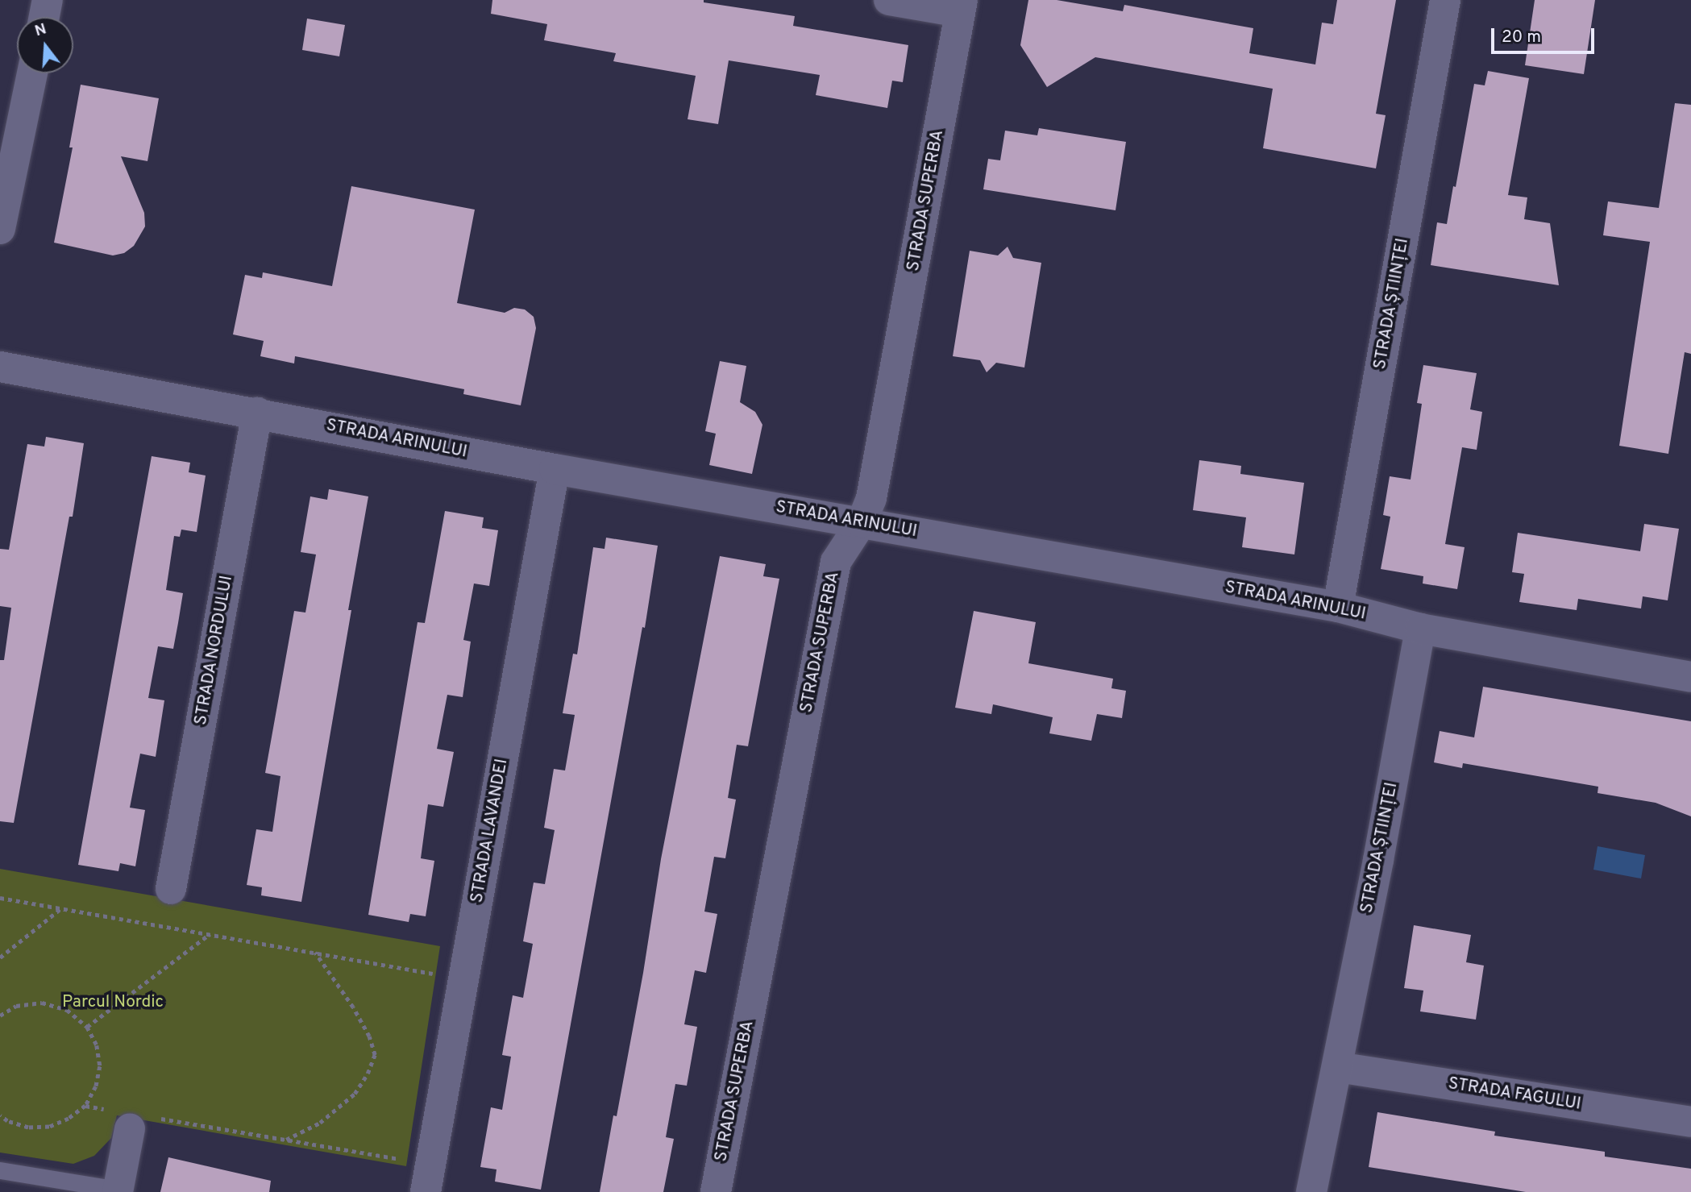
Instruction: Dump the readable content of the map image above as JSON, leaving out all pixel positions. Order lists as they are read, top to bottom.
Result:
{
  "streets": {
    "street": [
      "STRADA SUPERBA",
      "STRADA ȘTIINȚEI",
      "STRADA ARINULUI",
      "STRADA NORDULUI",
      "STRADA LAVANDEI",
      "STRADA FAGULUI"
    ]
  },
  "crossings": [
    ["STRADA SUPERBA", "STRADA ARINULUI"],
    ["STRADA ȘTIINȚEI", "STRADA ARINULUI"],
    ["STRADA ȘTIINȚEI", "STRADA FAGULUI"],
    ["STRADA ARINULUI", "STRADA NORDULUI"],
    ["STRADA ARINULUI", "STRADA LAVANDEI"]
  ],
  "parks": ["Parcul Nordic"],
  "scale_bar": "20 m",
  "north": "top"
}
